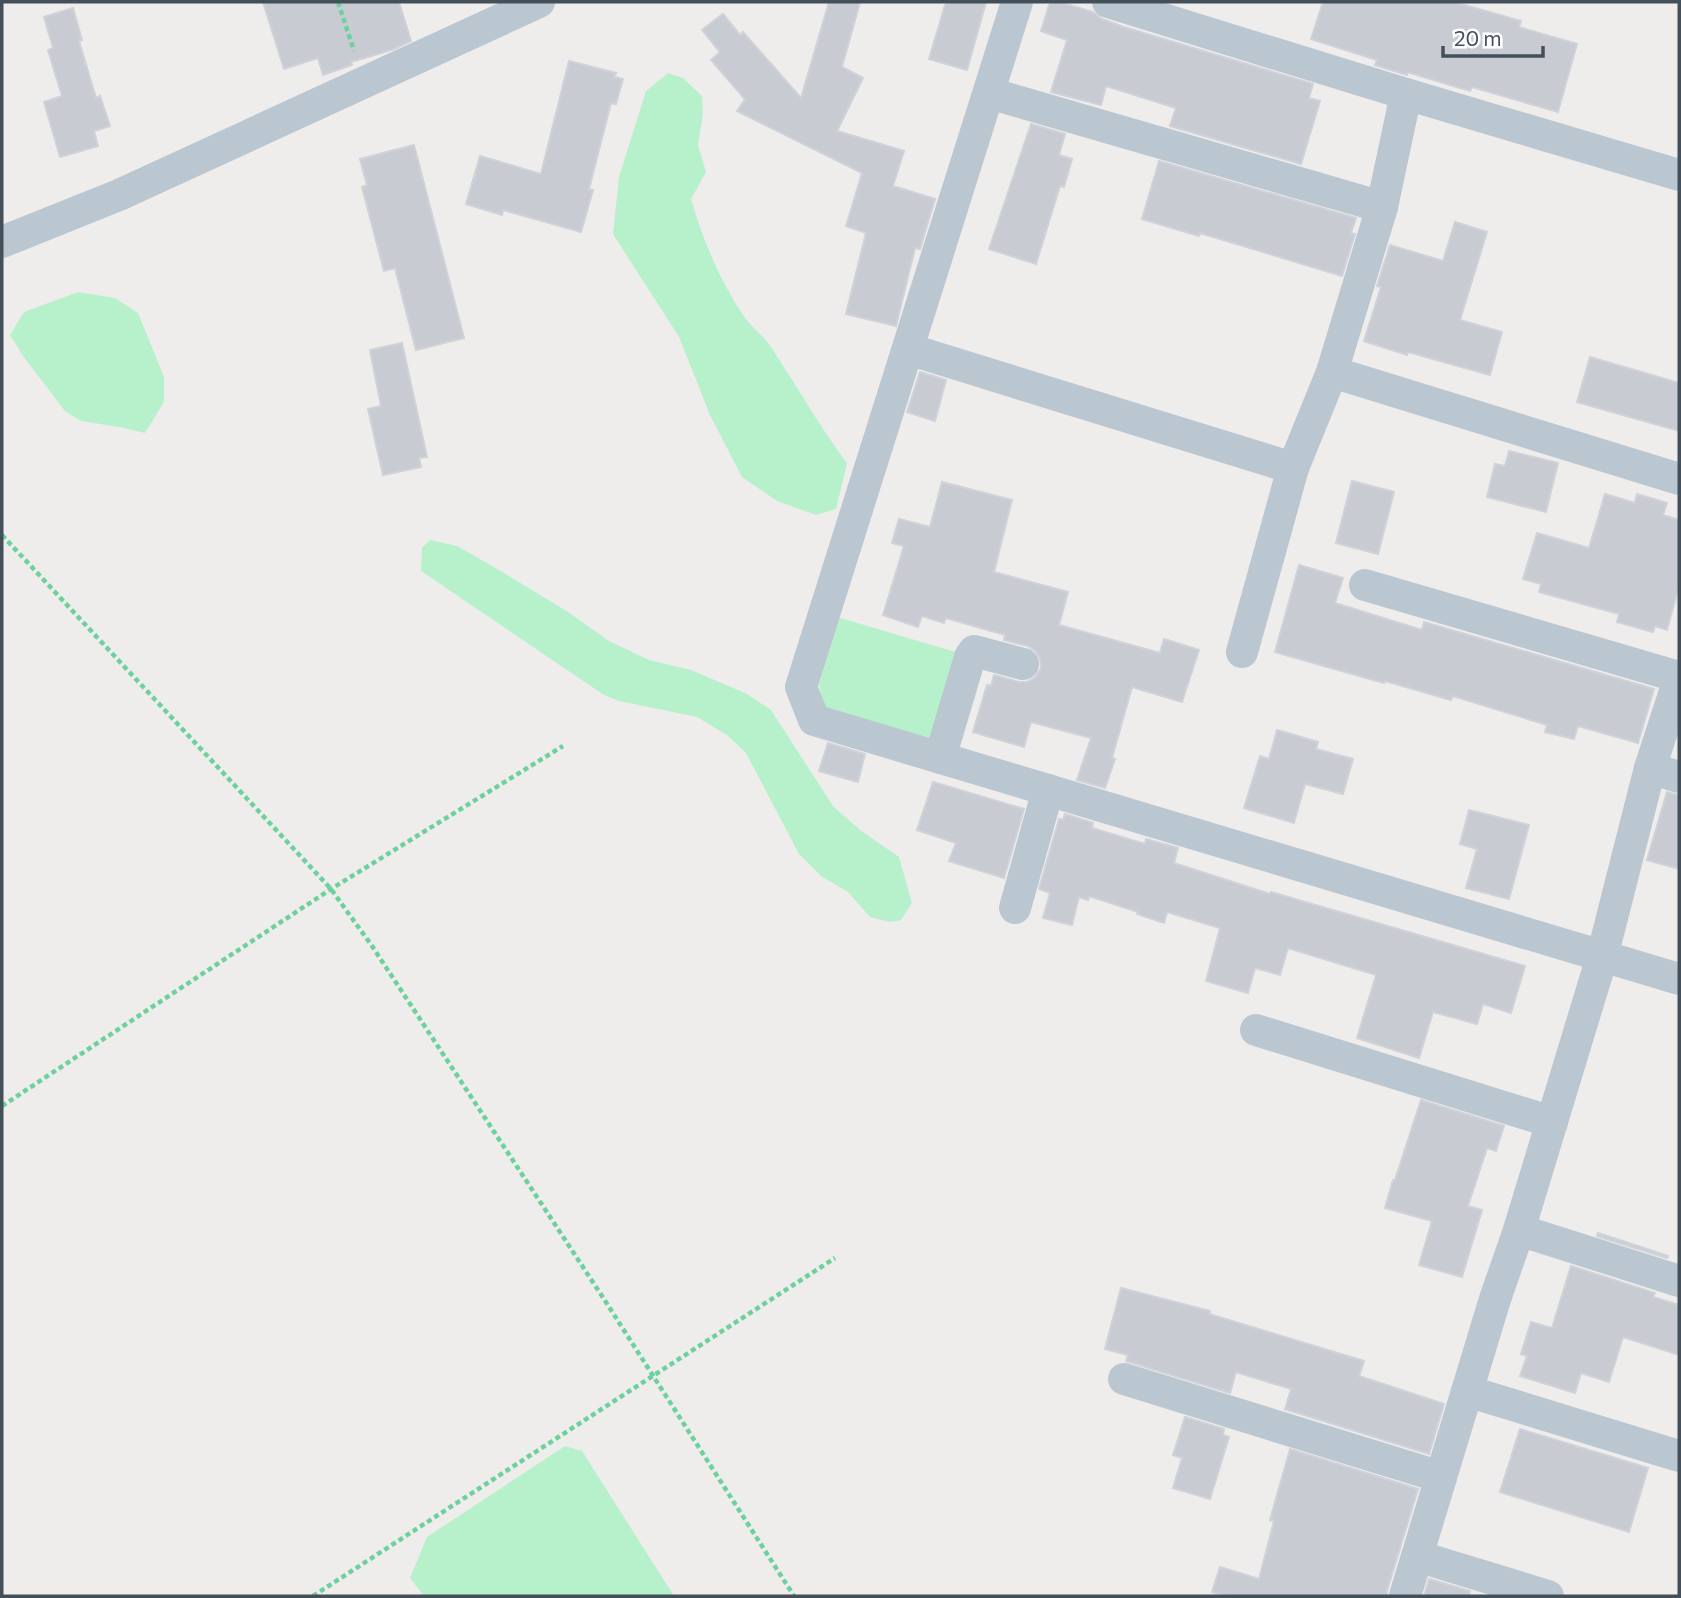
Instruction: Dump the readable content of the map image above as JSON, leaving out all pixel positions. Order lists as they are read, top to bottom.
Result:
{
  "scale_bar": "20 m"
}
